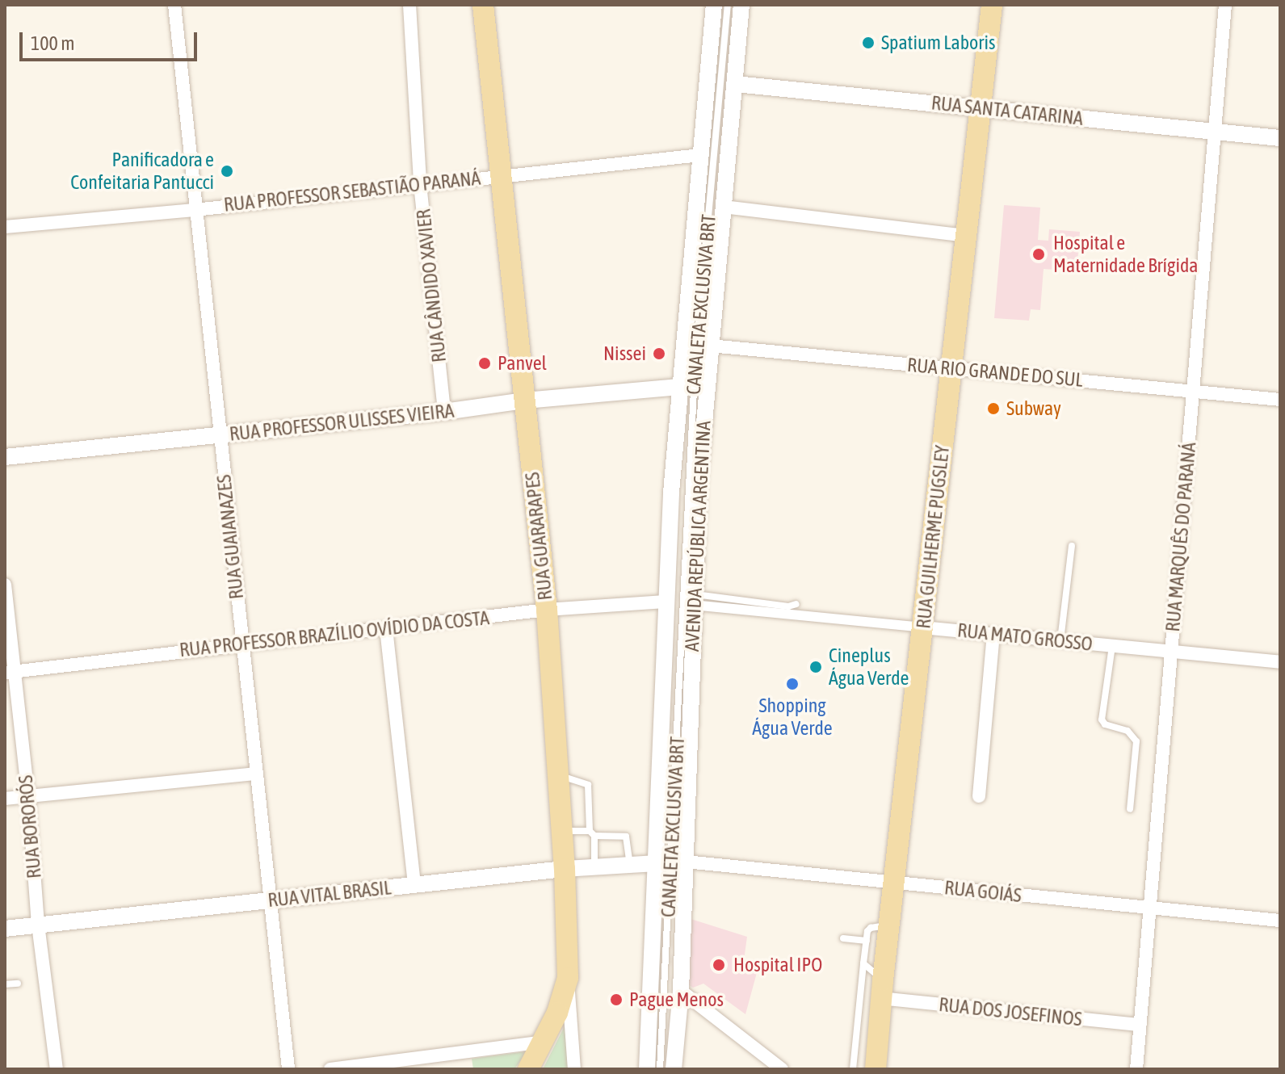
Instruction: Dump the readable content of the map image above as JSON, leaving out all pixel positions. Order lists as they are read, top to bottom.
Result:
{
  "streets": {
    "main road": ["RUA GUARARAPES", "RUA GUILHERME PUGSLEY"],
    "street": [
      "RUA SANTA CATARINA",
      "RUA PROFESSOR SEBASTIÃO PARANÁ",
      "RUA CÂNDIDO XAVIER",
      "RUA RIO GRANDE DO SUL",
      "RUA PROFESSOR ULISSES VIEIRA",
      "AVENIDA REPÚBLICA ARGENTINA",
      "RUA GUAIANAZES",
      "RUA MARQUÊS DO PARANÁ",
      "RUA PROFESSOR BRAZÍLIO OVÍDIO DA COSTA",
      "RUA MATO GROSSO",
      "RUA BORORÓS",
      "RUA GOIÁS",
      "RUA VITAL BRASIL",
      "RUA DOS JOSEFINOS"
    ],
    "lane": ["CANALETA EXCLUSIVA BRT"]
  },
  "crossings": [
    ["RUA SANTA CATARINA", "AVENIDA REPÚBLICA ARGENTINA"],
    ["RUA SANTA CATARINA", "RUA GUILHERME PUGSLEY"],
    ["RUA SANTA CATARINA", "RUA MARQUÊS DO PARANÁ"],
    ["RUA PROFESSOR SEBASTIÃO PARANÁ", "RUA CÂNDIDO XAVIER"],
    ["RUA PROFESSOR SEBASTIÃO PARANÁ", "RUA GUARARAPES"],
    ["RUA PROFESSOR SEBASTIÃO PARANÁ", "AVENIDA REPÚBLICA ARGENTINA"],
    ["RUA PROFESSOR SEBASTIÃO PARANÁ", "RUA GUAIANAZES"],
    ["RUA CÂNDIDO XAVIER", "RUA PROFESSOR ULISSES VIEIRA"],
    ["CANALETA EXCLUSIVA BRT", "AVENIDA REPÚBLICA ARGENTINA"],
    ["CANALETA EXCLUSIVA BRT", "RUA GOIÁS"],
    ["CANALETA EXCLUSIVA BRT", "RUA VITAL BRASIL"],
    ["RUA RIO GRANDE DO SUL", "AVENIDA REPÚBLICA ARGENTINA"],
    ["RUA RIO GRANDE DO SUL", "RUA GUILHERME PUGSLEY"],
    ["RUA RIO GRANDE DO SUL", "RUA MARQUÊS DO PARANÁ"],
    ["RUA PROFESSOR ULISSES VIEIRA", "RUA GUARARAPES"],
    ["RUA PROFESSOR ULISSES VIEIRA", "AVENIDA REPÚBLICA ARGENTINA"],
    ["RUA PROFESSOR ULISSES VIEIRA", "RUA GUAIANAZES"],
    ["RUA GUARARAPES", "RUA PROFESSOR BRAZÍLIO OVÍDIO DA COSTA"],
    ["RUA GUARARAPES", "RUA VITAL BRASIL"],
    ["AVENIDA REPÚBLICA ARGENTINA", "RUA PROFESSOR BRAZÍLIO OVÍDIO DA COSTA"],
    ["AVENIDA REPÚBLICA ARGENTINA", "RUA MATO GROSSO"],
    ["AVENIDA REPÚBLICA ARGENTINA", "RUA GOIÁS"],
    ["AVENIDA REPÚBLICA ARGENTINA", "RUA VITAL BRASIL"],
    ["RUA GUAIANAZES", "RUA PROFESSOR BRAZÍLIO OVÍDIO DA COSTA"],
    ["RUA GUAIANAZES", "RUA VITAL BRASIL"],
    ["RUA GUILHERME PUGSLEY", "RUA MATO GROSSO"],
    ["RUA GUILHERME PUGSLEY", "RUA GOIÁS"],
    ["RUA GUILHERME PUGSLEY", "RUA DOS JOSEFINOS"],
    ["RUA MARQUÊS DO PARANÁ", "RUA MATO GROSSO"],
    ["RUA MARQUÊS DO PARANÁ", "RUA GOIÁS"],
    ["RUA MARQUÊS DO PARANÁ", "RUA DOS JOSEFINOS"],
    ["RUA PROFESSOR BRAZÍLIO OVÍDIO DA COSTA", "RUA BORORÓS"],
    ["RUA BORORÓS", "RUA VITAL BRASIL"],
    ["RUA GOIÁS", "RUA VITAL BRASIL"]
  ],
  "places": [
    "Spatium Laboris",
    "Panificadora e Confeitaria Pantucci",
    "Hospital e Maternidade Brígida",
    "Nissei",
    "Panvel",
    "Subway",
    "Cineplus Água Verde",
    "Shopping Água Verde",
    "Hospital IPO",
    "Pague Menos"
  ],
  "scale_bar": "100 m"
}
